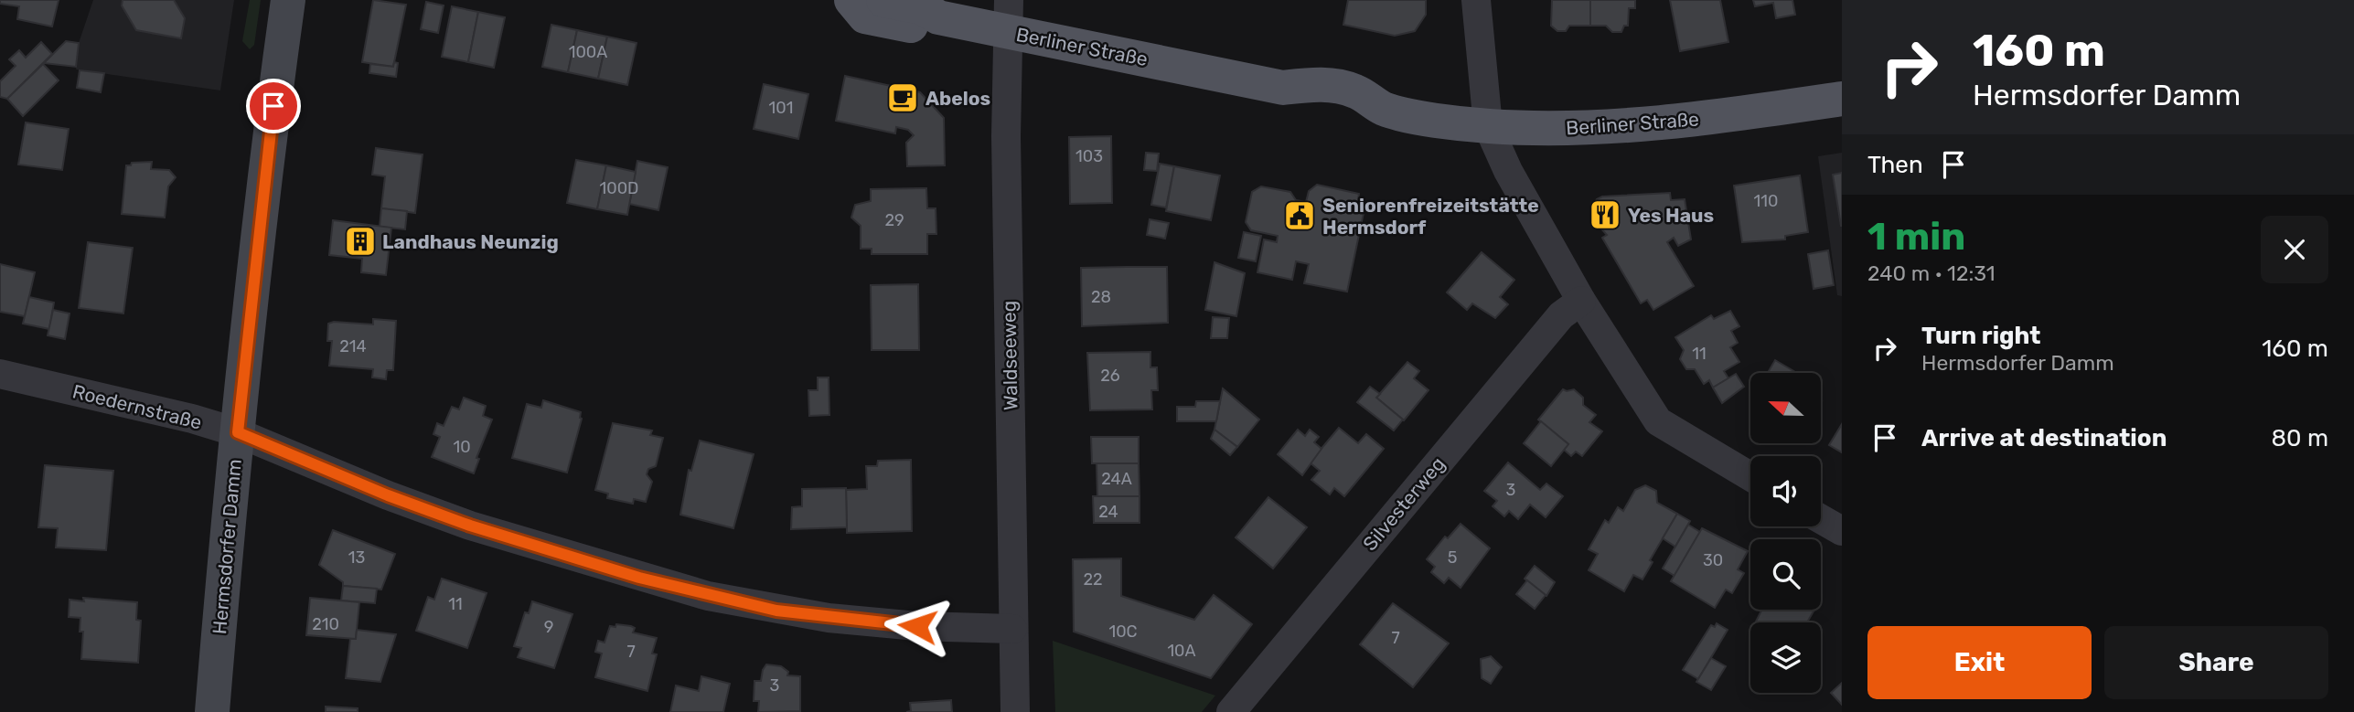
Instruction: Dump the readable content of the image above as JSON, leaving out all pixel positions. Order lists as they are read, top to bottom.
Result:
{
  "streets": {
    "main road": ["Berliner Straße", "Hermsdorfer Damm"],
    "street": ["Waldseeweg", "Roedernstraße", "Silvesterweg"]
  },
  "crossings": [
    ["Berliner Straße", "Waldseeweg"],
    ["Waldseeweg", "Roedernstraße"],
    ["Roedernstraße", "Hermsdorfer Damm"]
  ],
  "places": {
    "cafe": ["Abelos"],
    "restaurant": ["Yes Haus"],
    "public building": ["Seniorenfreizeitstätte Hermsdorf"],
    "building": ["Landhaus Neunzig"]
  },
  "house_numbers": [
    "100A",
    "101",
    "103",
    "100D",
    "110",
    "29",
    "28",
    "214",
    "11",
    "26",
    "10",
    "24A",
    "3",
    "24",
    "13",
    "5",
    "30",
    "22",
    "11",
    "210",
    "9",
    "10C",
    "7",
    "10A",
    "7",
    "3"
  ],
  "north": "left",
  "page": {
    "turn": ["160 m", "Hermsdorfer Damm"],
    "then": "Then",
    "heading": ["1 min", "240 m · 12:31"],
    "list": [
      {
        "name": "Turn right",
        "note": "Hermsdorfer Damm",
        "value": "160 m"
      },
      {
        "name": "Arrive at destination",
        "value": "80 m"
      }
    ],
    "buttons": ["Exit", "Share"]
  }
}
